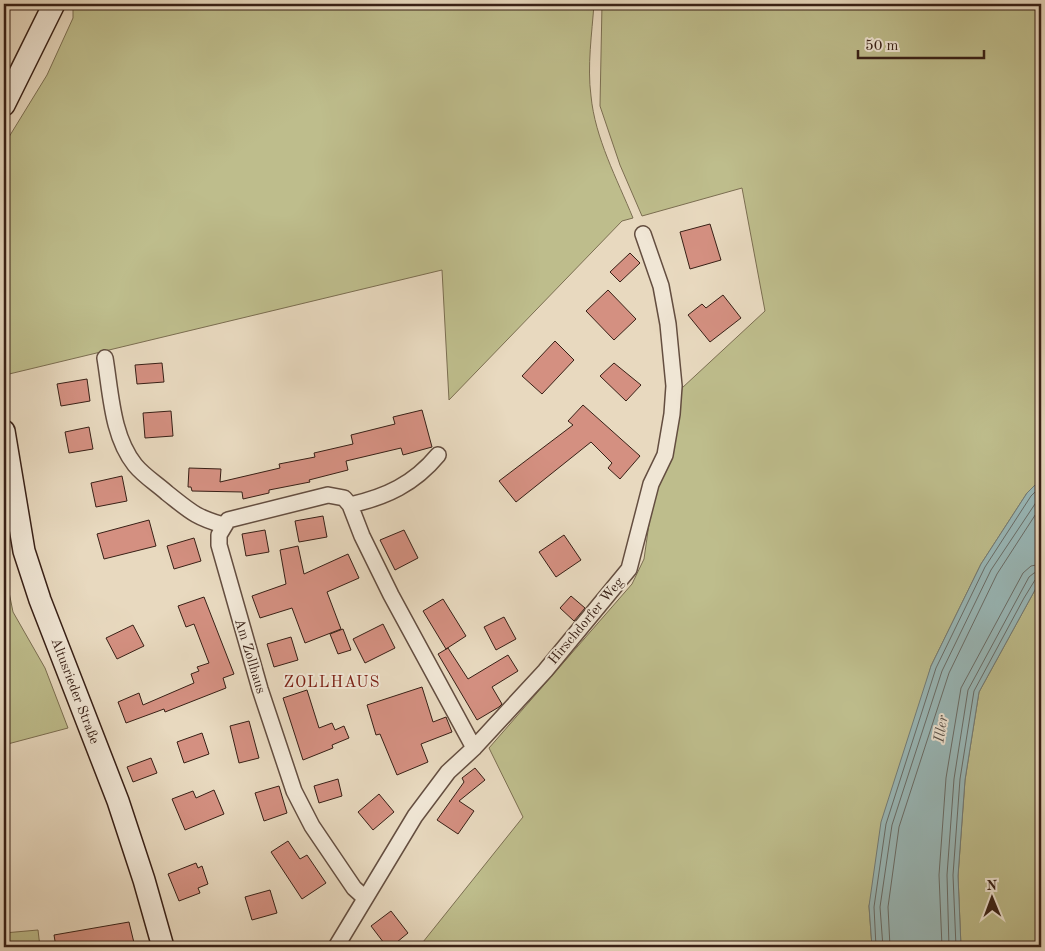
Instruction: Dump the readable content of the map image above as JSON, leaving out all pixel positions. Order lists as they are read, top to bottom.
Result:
{
  "streets": {
    "main road": ["Altusrieder Straße"],
    "street": ["Hirschdorfer Weg", "Am Zollhaus"]
  },
  "crossings": [
    ["Hirschdorfer Weg", "Am Zollhaus"]
  ],
  "districts": ["ZOLLHAUS"],
  "water": ["Iller"],
  "scale_bar": "50 m",
  "north": "top"
}
